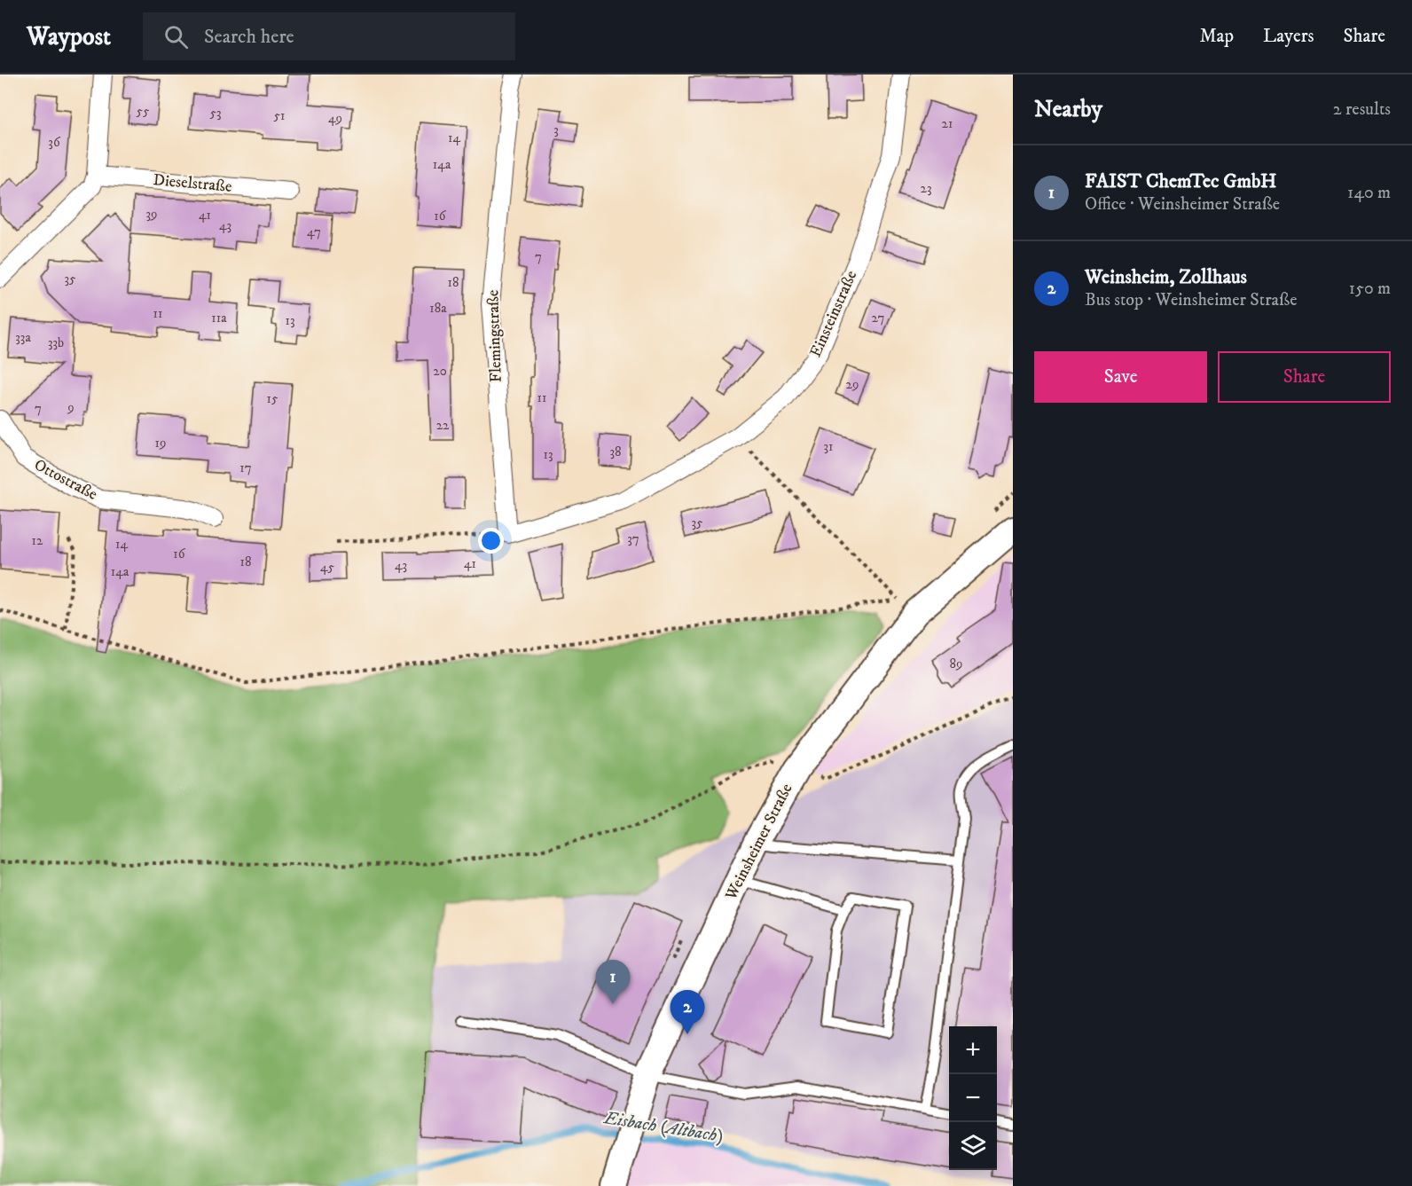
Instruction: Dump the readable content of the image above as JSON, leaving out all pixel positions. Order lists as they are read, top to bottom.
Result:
{
  "streets": {
    "main road": ["Weinsheimer Straße"],
    "street": [
      "Dieselstraße",
      "Einsteinstraße",
      "Flemingstraße",
      "Ottostraße"
    ]
  },
  "crossings": [
    ["Einsteinstraße", "Flemingstraße"]
  ],
  "water": ["Eisbach (Altbach)"],
  "house_numbers": [
    "55",
    "53",
    "51",
    "49",
    "21",
    "3",
    "14",
    "36",
    "14a",
    "23",
    "39",
    "41",
    "16",
    "43",
    "47",
    "7",
    "35",
    "18",
    "18a",
    "11",
    "11a",
    "27",
    "13",
    "33a",
    "33b",
    "20",
    "29",
    "11",
    "15",
    "9",
    "7",
    "22",
    "19",
    "31",
    "38",
    "13",
    "17",
    "35",
    "37",
    "12",
    "14",
    "16",
    "18",
    "41",
    "43",
    "45",
    "14a",
    "89"
  ],
  "page": {
    "header": "Waypost",
    "search": "Search here",
    "nav": ["Map", "Layers", "Share"],
    "heading": ["Nearby", "2 results"],
    "list": [
      {
        "mark": "1",
        "name": "FAIST ChemTec GmbH",
        "note": "Office · Weinsheimer Straße",
        "value": "140 m"
      },
      {
        "mark": "2",
        "name": "Weinsheim, Zollhaus",
        "note": "Bus stop · Weinsheimer Straße",
        "value": "150 m"
      }
    ],
    "buttons": ["Save", "Share"],
    "pins": ["1", "2"],
    "map_buttons": ["+", "−"]
  }
}
